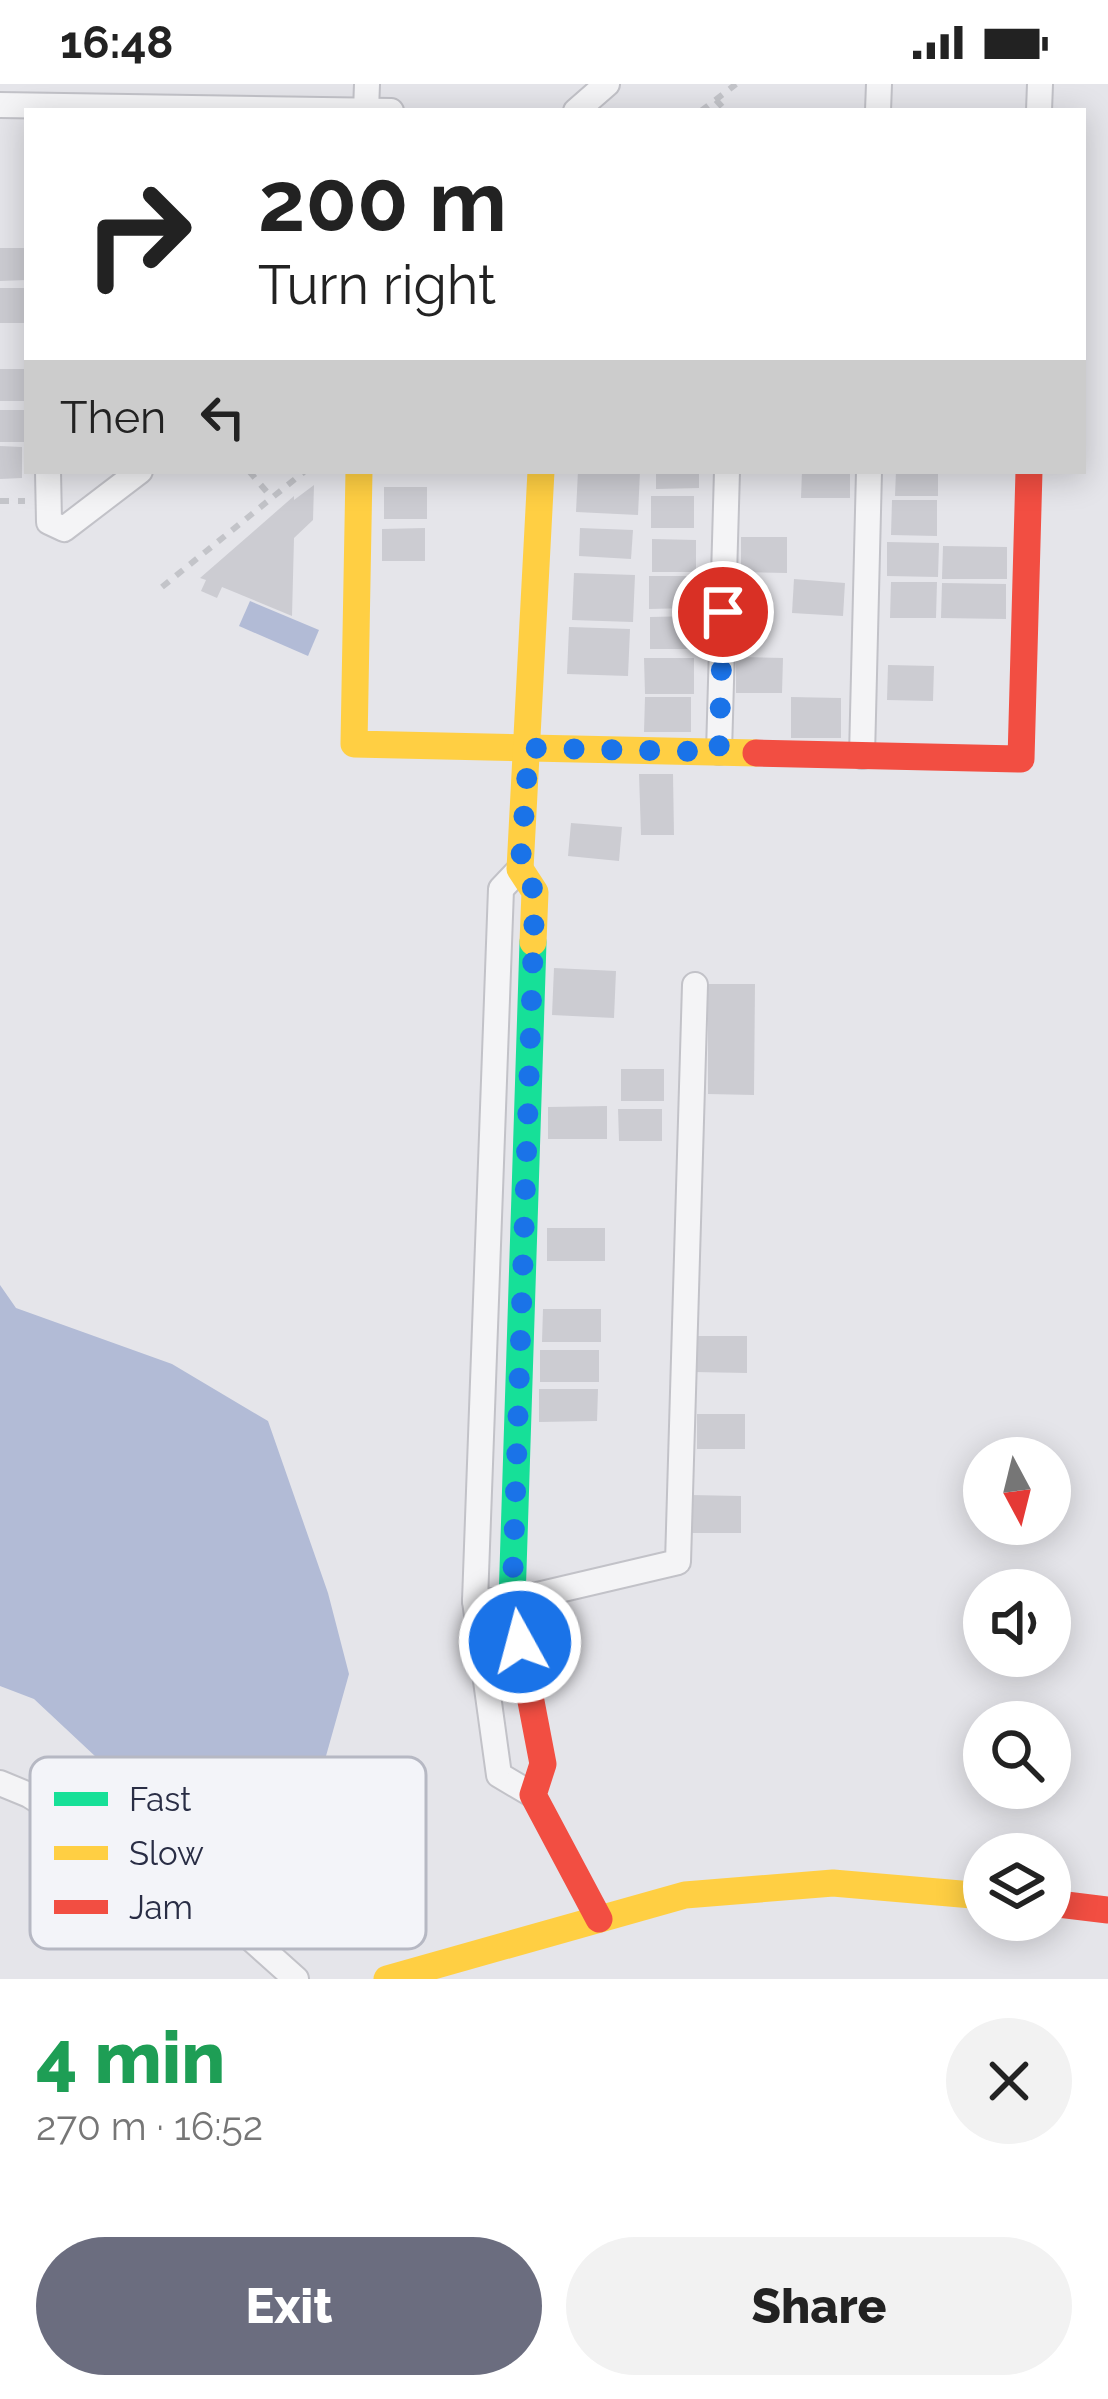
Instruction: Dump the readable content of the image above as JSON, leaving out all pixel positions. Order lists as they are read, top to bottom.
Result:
{
  "legend": ["Fast", "Slow", "Jam"],
  "north": "bottom",
  "page": {
    "status": "16:48",
    "turn": ["200 m", "Turn right"],
    "then": "Then",
    "heading": ["4 min", "270 m · 16:52"],
    "buttons": ["Exit", "Share"]
  }
}
